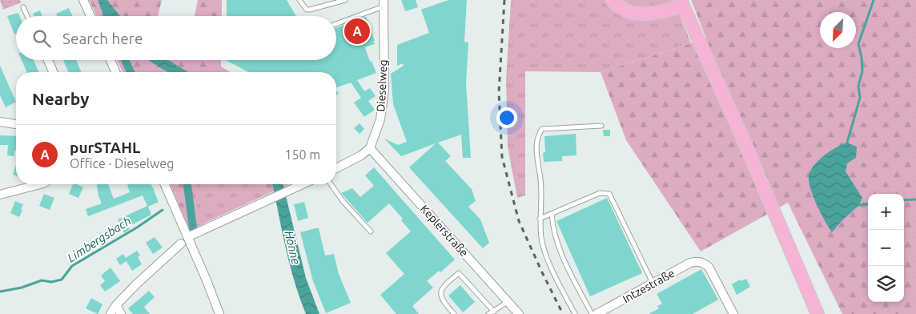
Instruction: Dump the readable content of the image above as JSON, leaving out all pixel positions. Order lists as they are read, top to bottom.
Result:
{
  "streets": {
    "street": ["Dieselweg", "Keplerstraße", "Intzestraße"]
  },
  "crossings": [
    ["Dieselweg", "Keplerstraße"]
  ],
  "water": ["Limbergsbach", "Hönne"],
  "north": "bottom left",
  "page": {
    "search": "Search here",
    "pins": "A",
    "heading": "Nearby",
    "list": [
      {
        "mark": "A",
        "name": "purSTAHL",
        "note": "Office · Dieselweg",
        "value": "150 m"
      }
    ],
    "map_buttons": ["+", "−"]
  }
}
